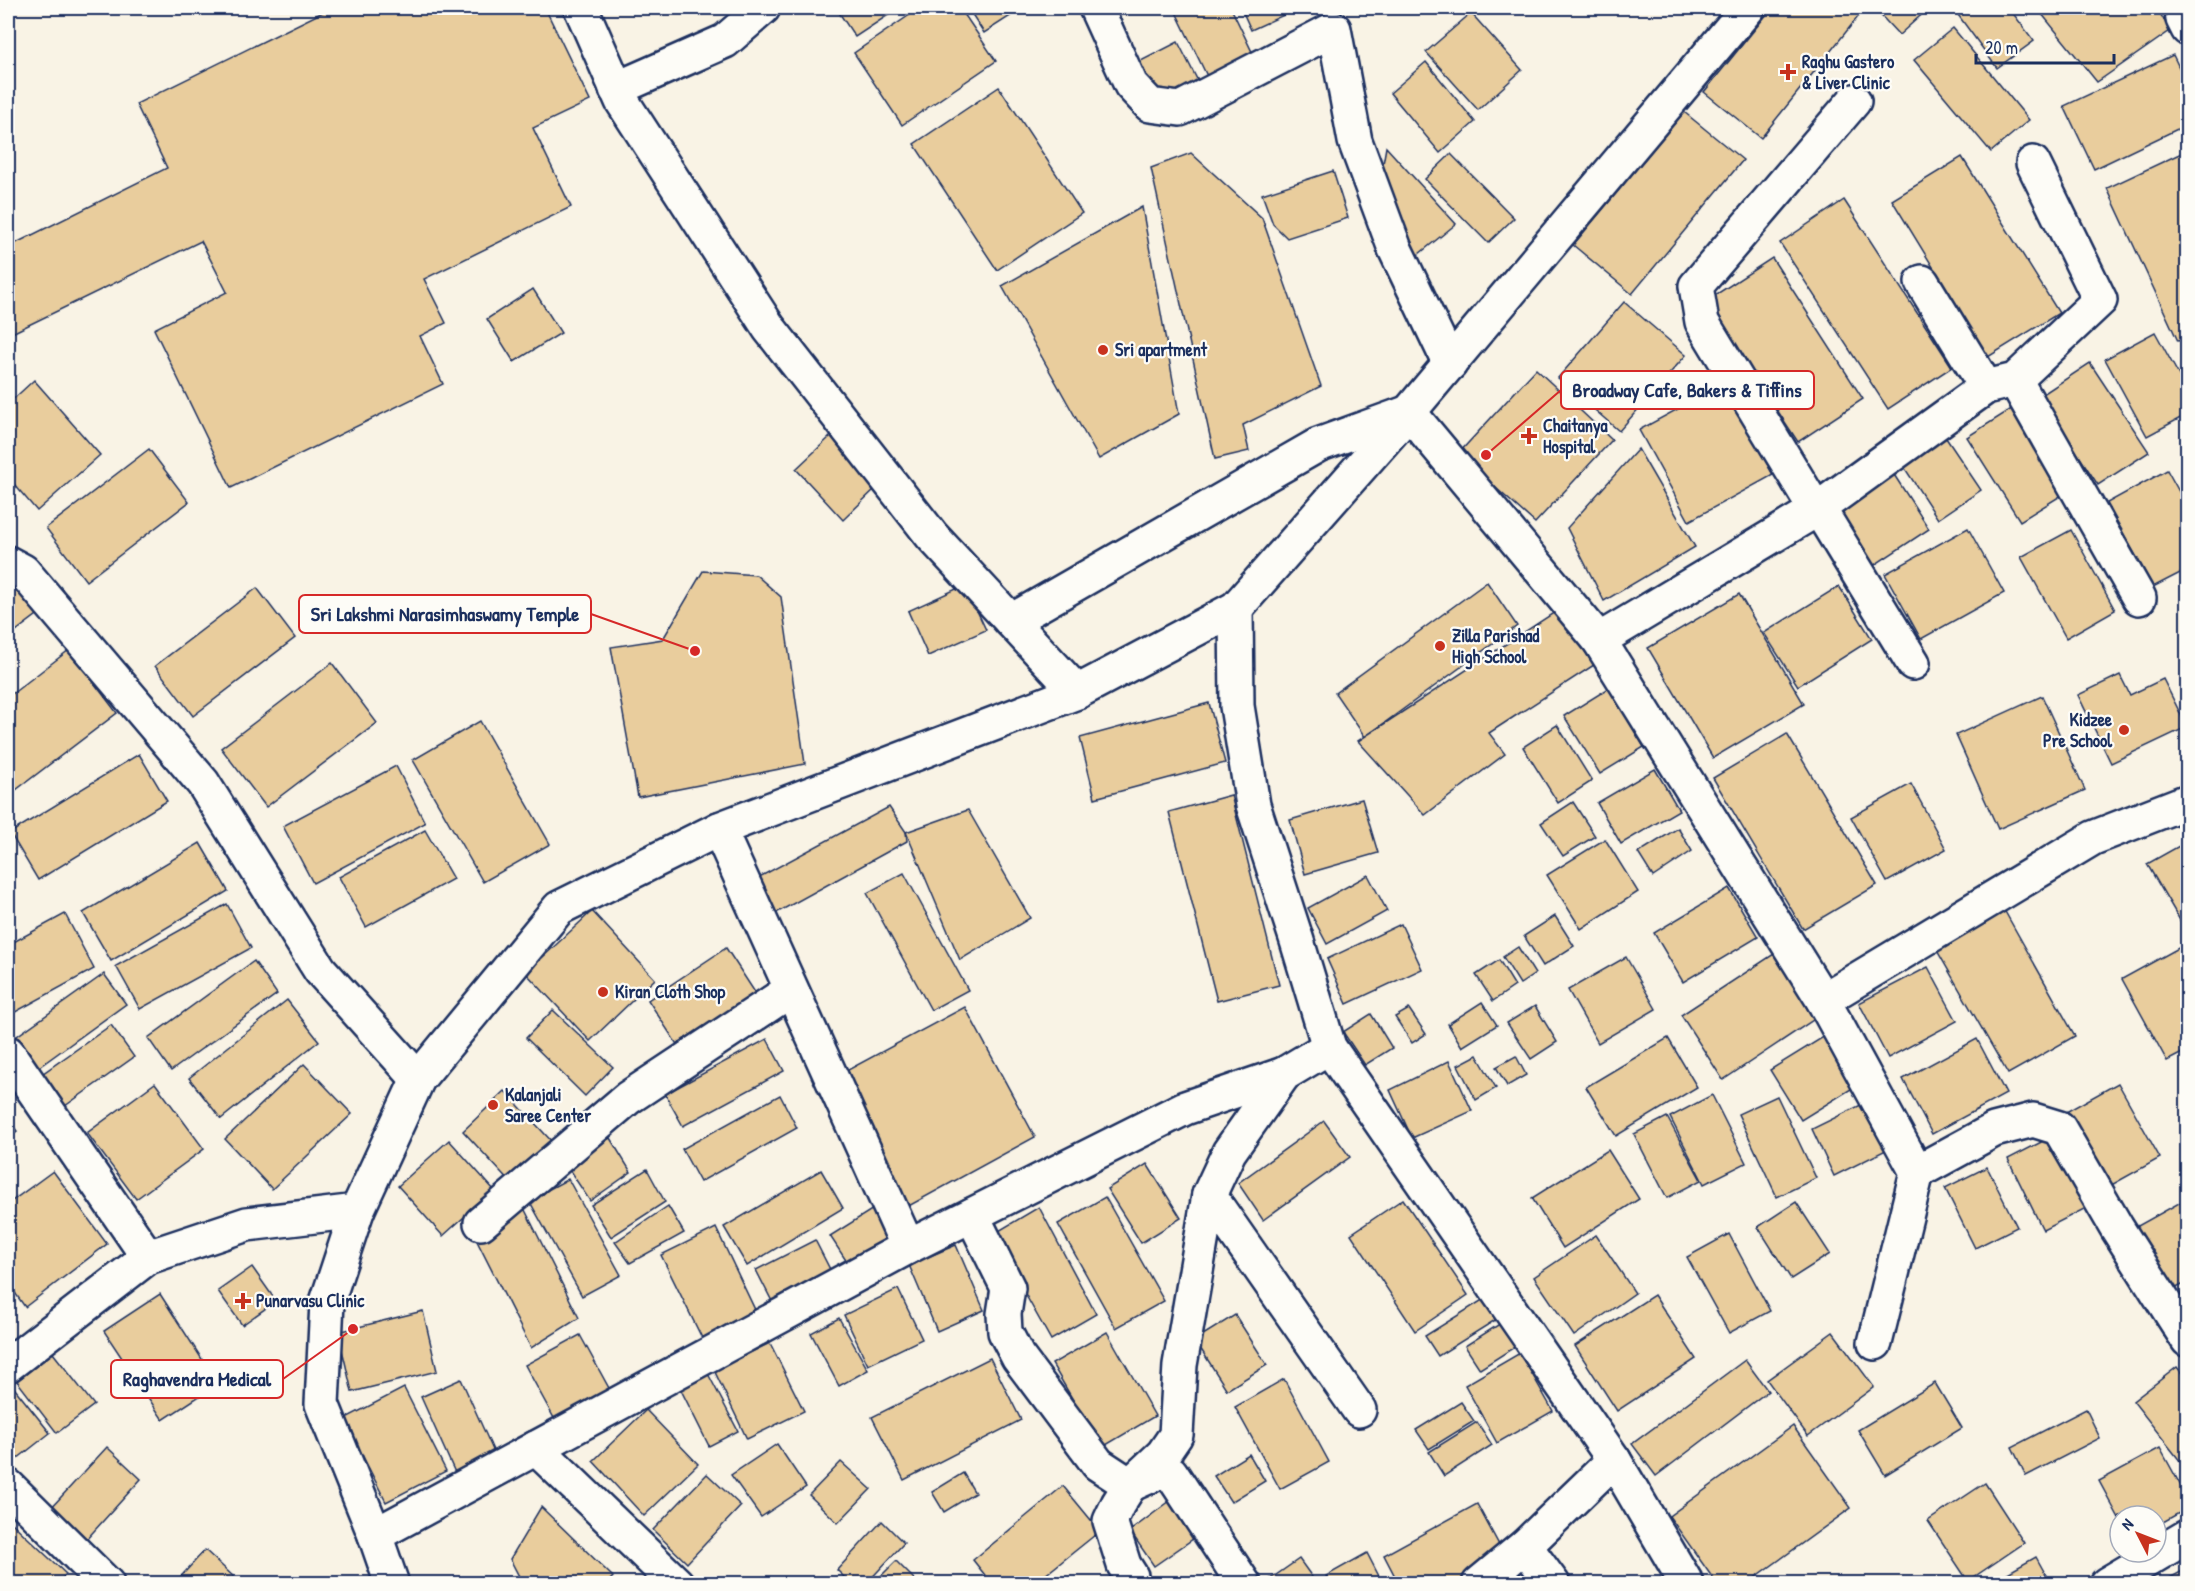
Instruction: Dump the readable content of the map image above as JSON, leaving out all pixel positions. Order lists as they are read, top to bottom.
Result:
{
  "places": {
    "health": ["Raghu Gastero & Liver Clinic", "Chaitanya Hospital", "Punarvasu Clinic"],
    "other": [
      "Sri apartment",
      "Broadway Cafe, Bakers & Tiffins",
      "Zilla Parishad High School",
      "Sri Lakshmi Narasimhaswamy Temple",
      "Kidzee Pre School",
      "Kiran Cloth Shop",
      "Kalanjali Saree Center",
      "Raghavendra Medical"
    ]
  },
  "scale_bar": "20 m",
  "north": "top left"
}
